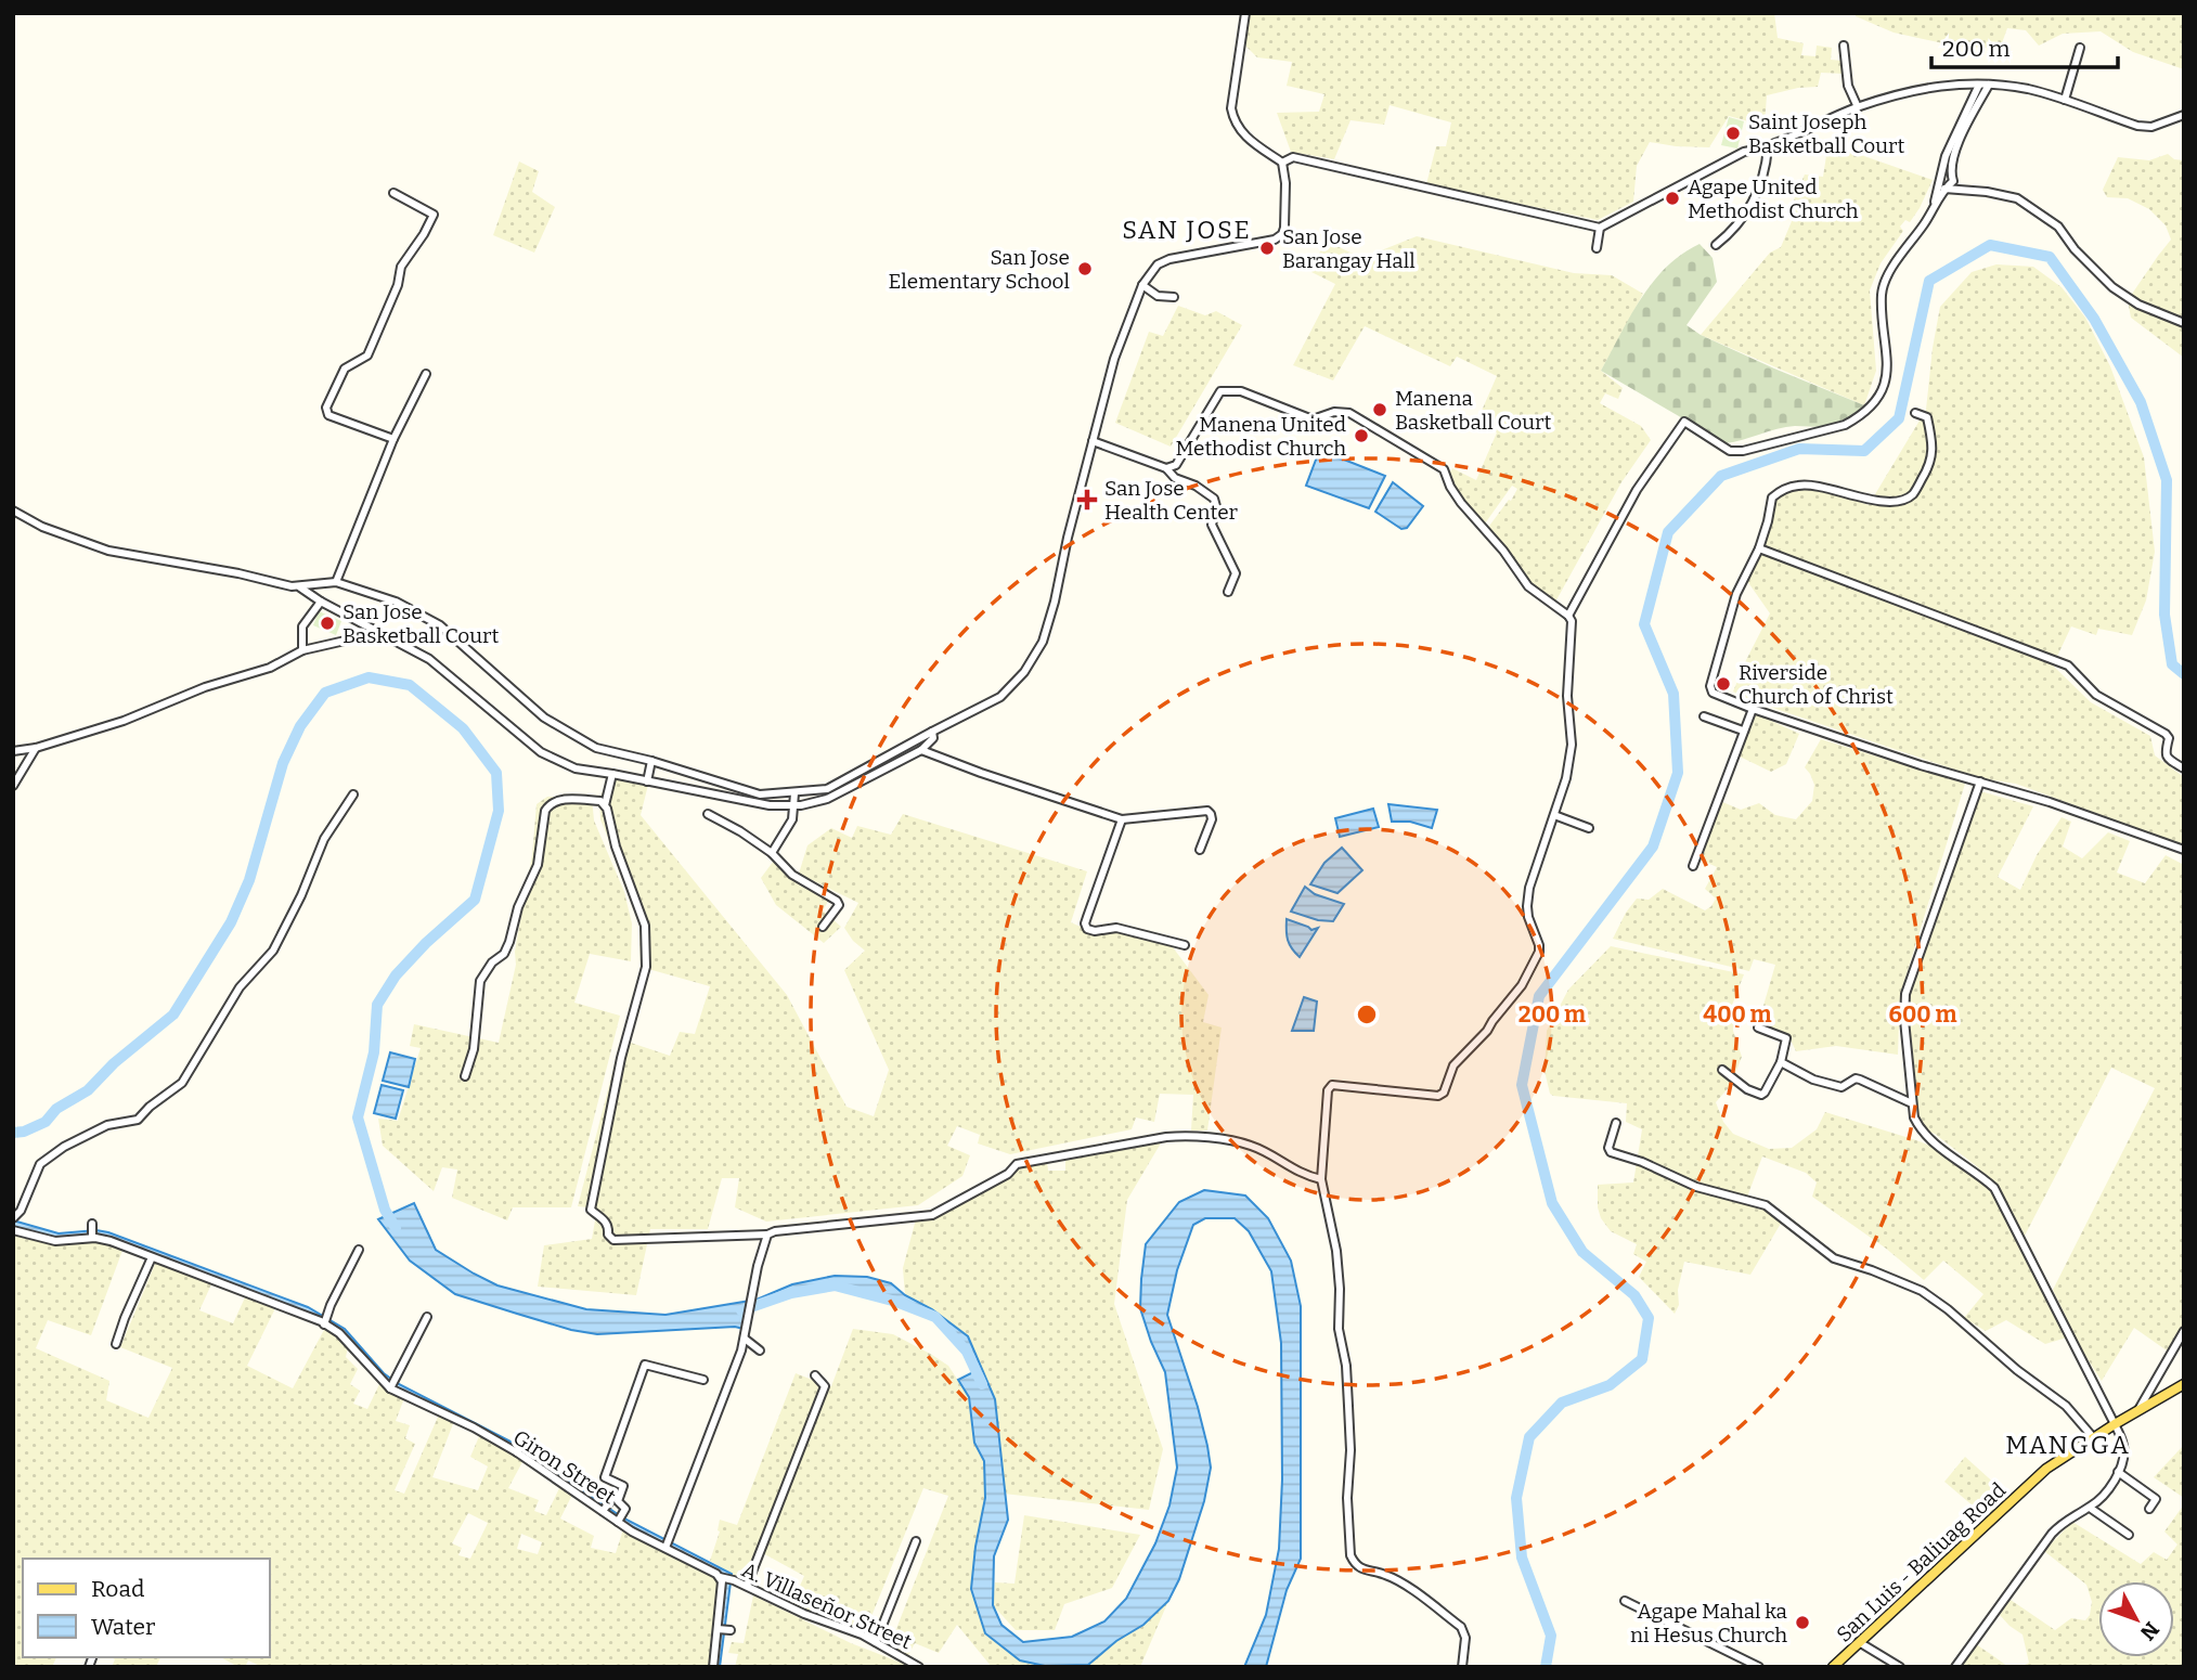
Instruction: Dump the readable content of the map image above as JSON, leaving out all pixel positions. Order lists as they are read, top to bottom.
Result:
{
  "streets": {
    "main road": ["San Luis - Baliuag Road"],
    "street": ["Giron Street", "A. Villaseñor Street"]
  },
  "crossings": [
    ["Giron Street", "A. Villaseñor Street"]
  ],
  "districts": ["SAN JOSE", "MANGGA"],
  "places": {
    "other": [
      "Saint Joseph Basketball Court",
      "Agape United Methodist Church",
      "San Jose Barangay Hall",
      "San Jose Elementary School",
      "Manena Basketball Court",
      "Manena United Methodist Church",
      "San Jose Basketball Court",
      "Riverside Church of Christ",
      "Agape Mahal ka ni Hesus Church"
    ],
    "health": ["San Jose Health Center"]
  },
  "legend": ["Road", "Water"],
  "scale_bar": "200 m",
  "north": "bottom right",
  "rings": ["200 m", "400 m", "600 m"]
}
